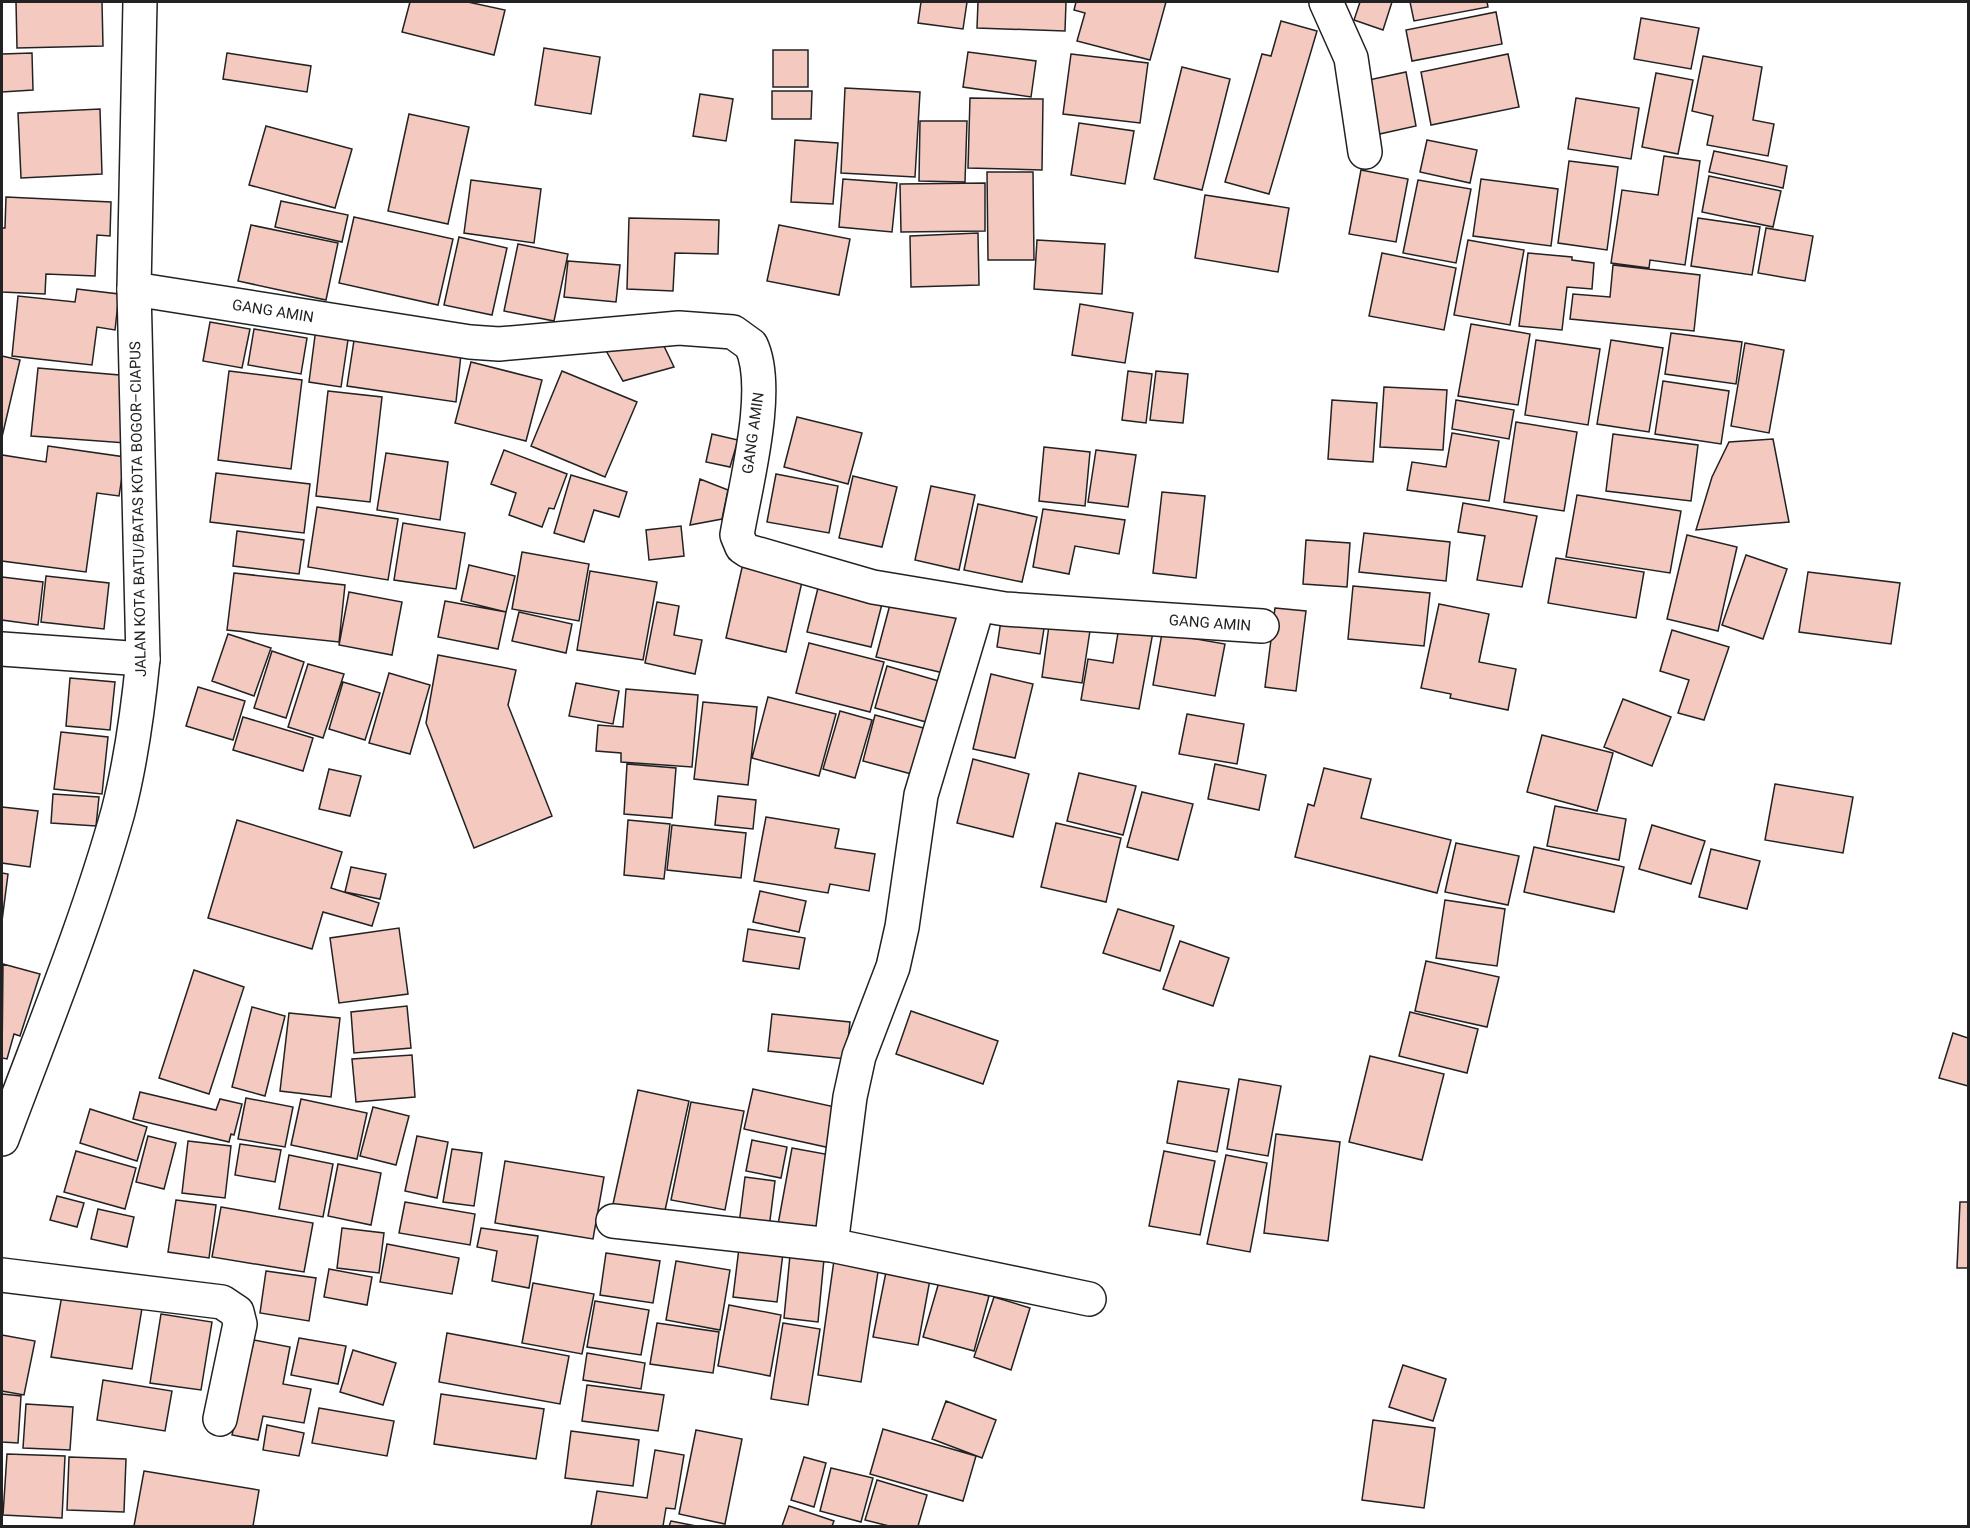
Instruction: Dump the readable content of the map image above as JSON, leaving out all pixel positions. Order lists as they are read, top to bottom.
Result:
{
  "streets": {
    "street": ["GANG AMIN", "JALAN KOTA BATU/BATAS KOTA BOGOR–CIAPUS"]
  },
  "crossings": [
    ["GANG AMIN", "JALAN KOTA BATU/BATAS KOTA BOGOR–CIAPUS"]
  ]
}
